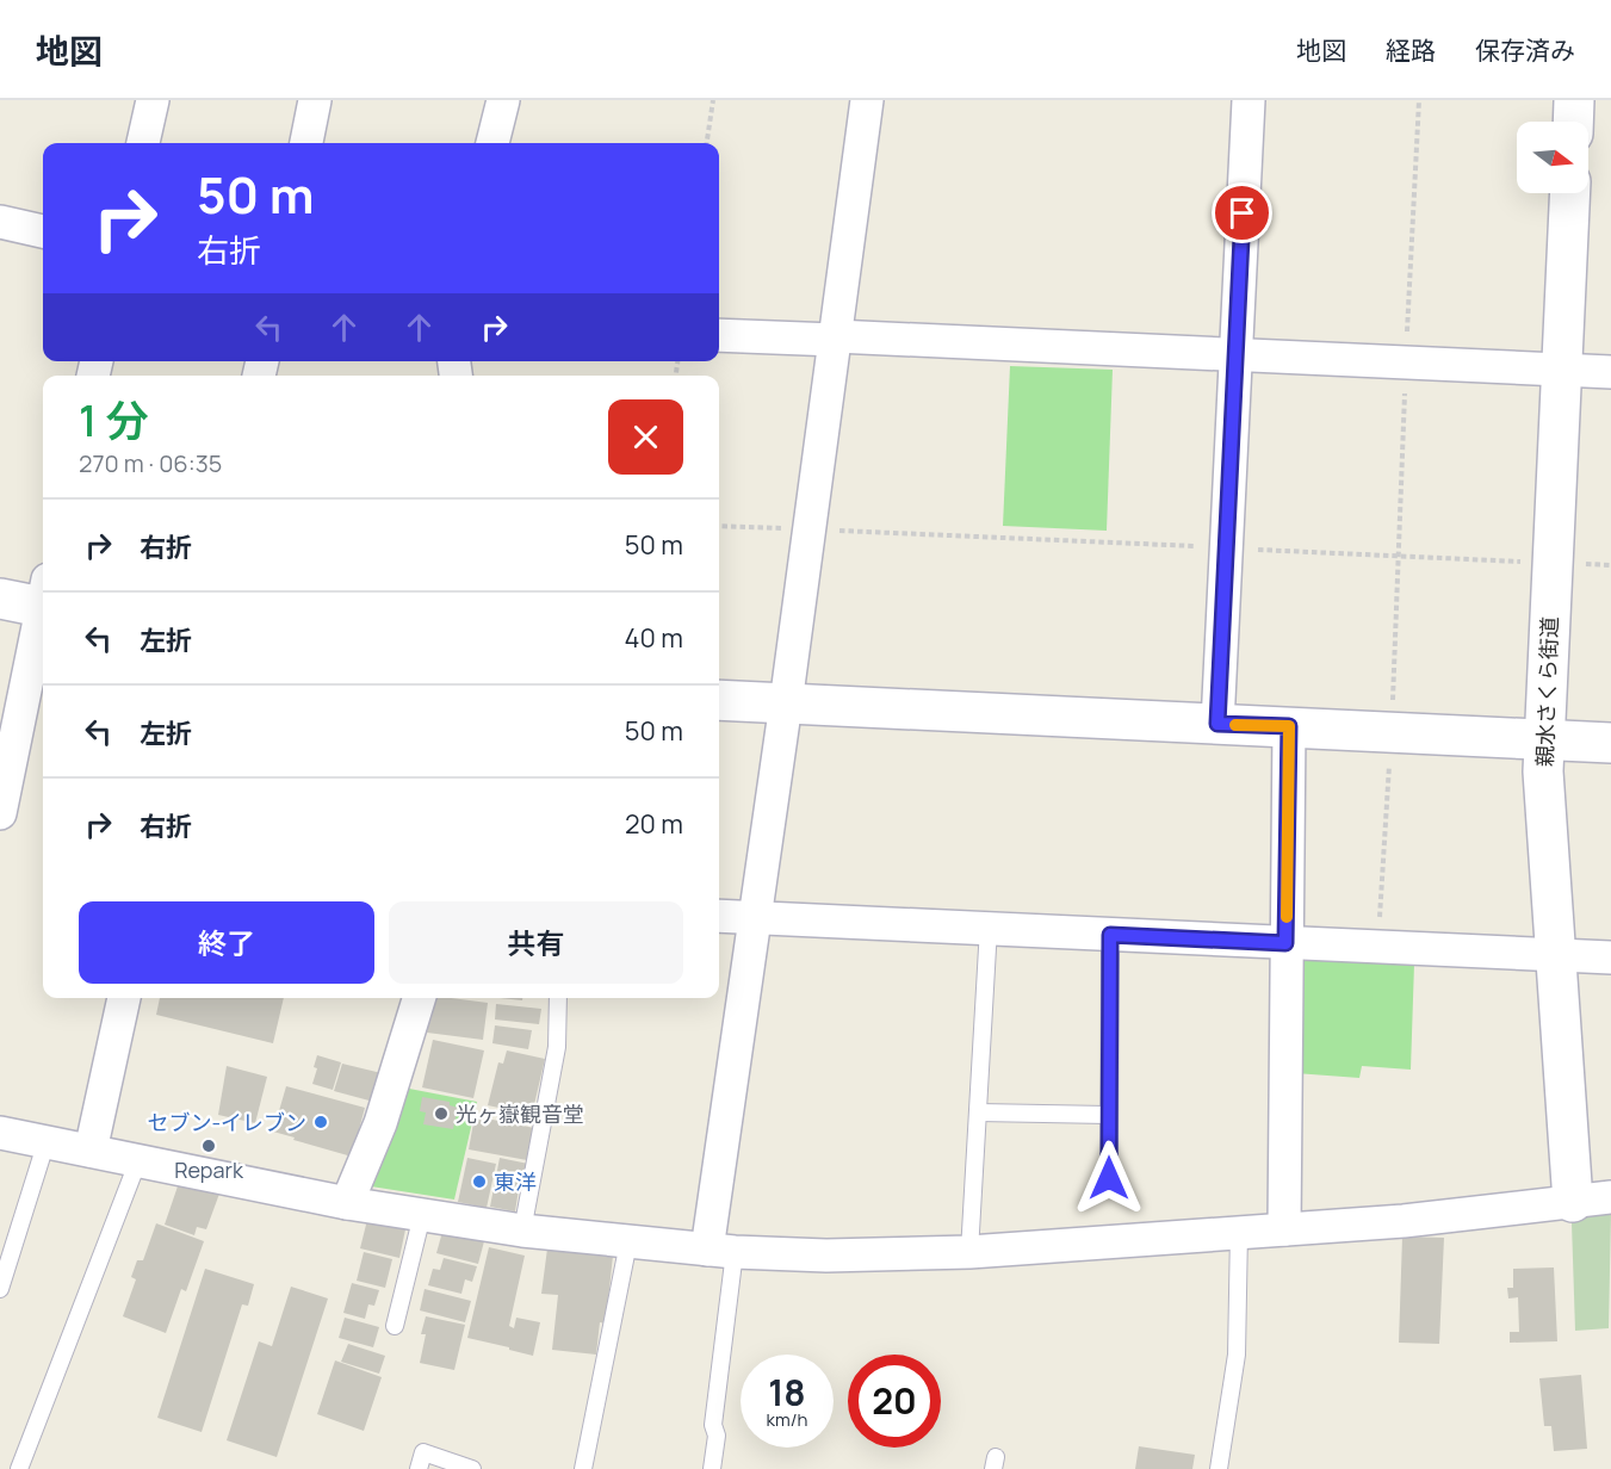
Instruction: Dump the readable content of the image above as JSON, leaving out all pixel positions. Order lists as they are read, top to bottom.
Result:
{
  "streets": {
    "street": ["親水さくら街道"]
  },
  "places": [
    "光ヶ嶽観音堂",
    "セブン-イレブン",
    "Repark",
    "東洋"
  ],
  "north": "right",
  "page": {
    "header": "地図",
    "nav": ["地図", "経路", "保存済み"],
    "turn": ["50 m", "右折"],
    "heading": ["1 分", "270 m · 06:35"],
    "list": [
      {
        "name": "右折",
        "value": "50 m"
      },
      {
        "name": "左折",
        "value": "40 m"
      },
      {
        "name": "左折",
        "value": "50 m"
      },
      {
        "name": "右折",
        "value": "20 m"
      }
    ],
    "buttons": ["終了", "共有"],
    "speed": "18 km/h",
    "limit": "20"
  }
}
